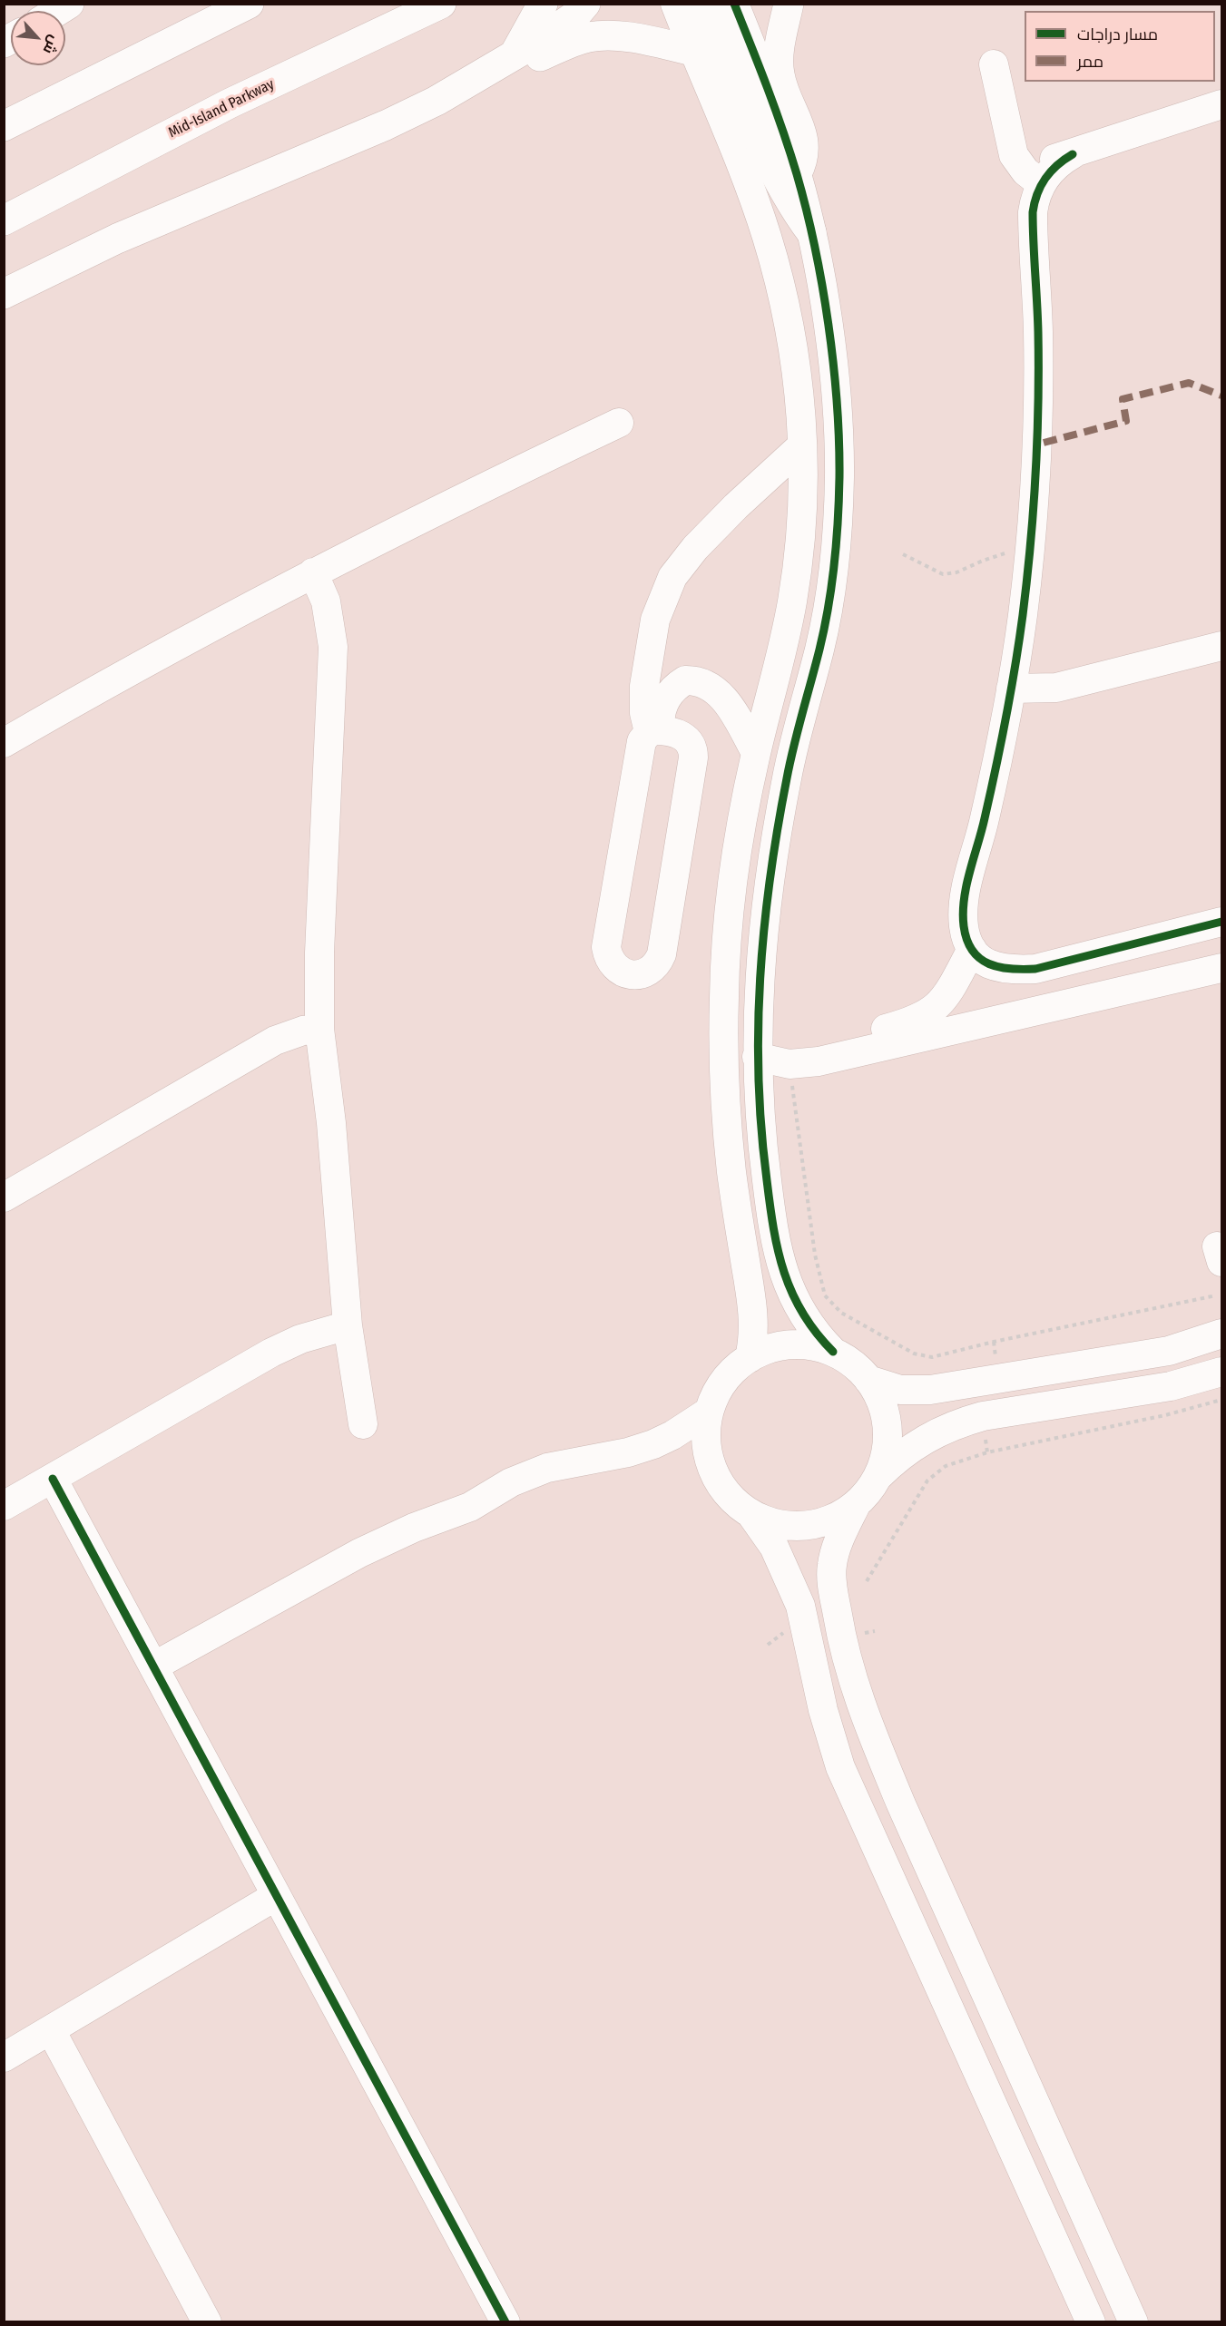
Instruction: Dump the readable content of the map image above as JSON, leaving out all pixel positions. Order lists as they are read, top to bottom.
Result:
{
  "streets": {
    "main road": ["Mid-Island Parkway"]
  },
  "legend": ["مسار دراجات", "ممر"],
  "north": "bottom right"
}
